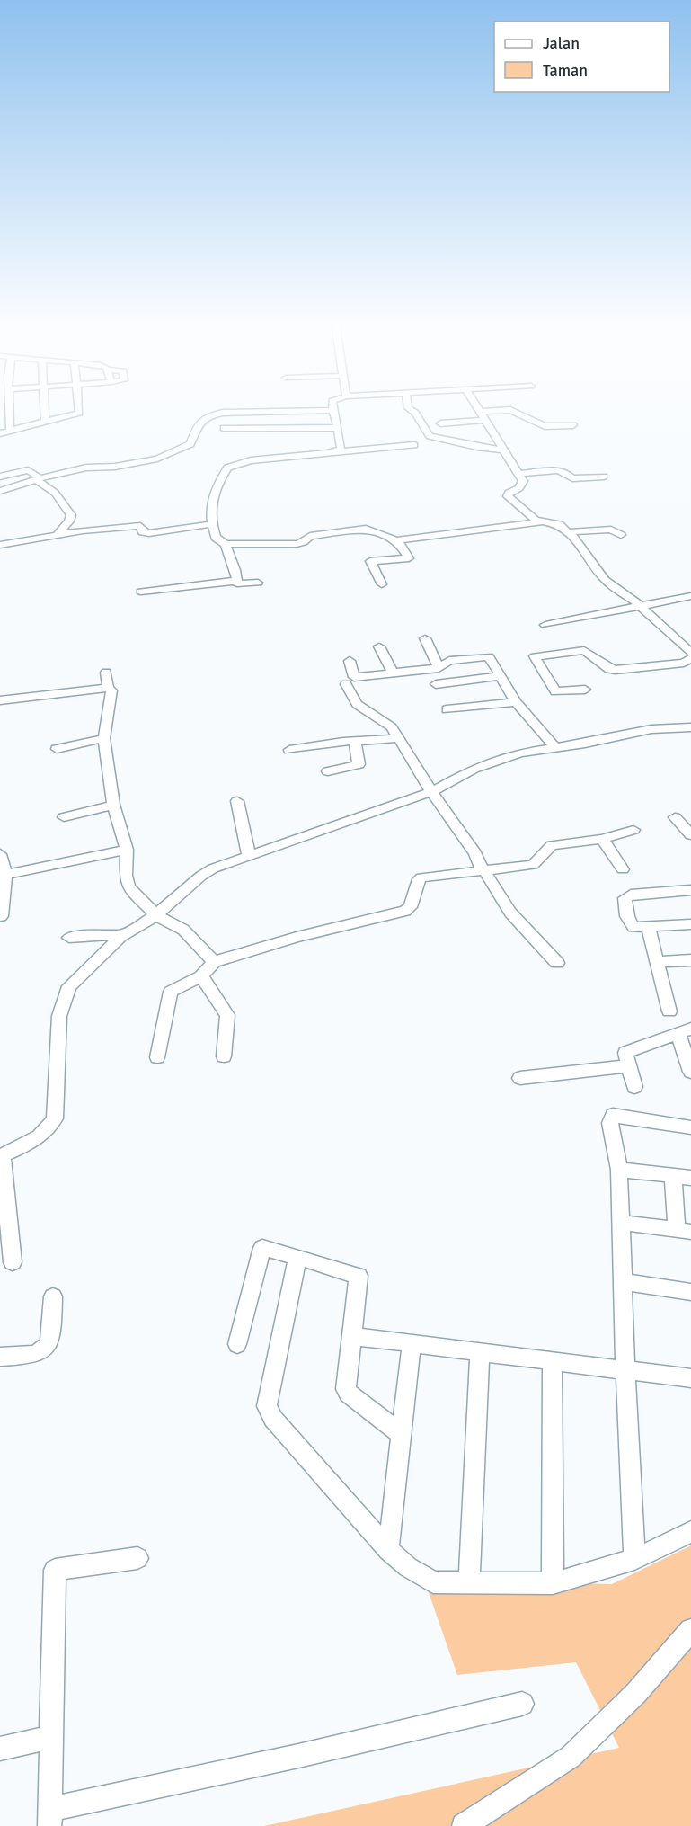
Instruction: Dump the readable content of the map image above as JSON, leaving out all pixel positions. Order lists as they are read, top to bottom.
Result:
{
  "legend": ["Jalan", "Taman"]
}
